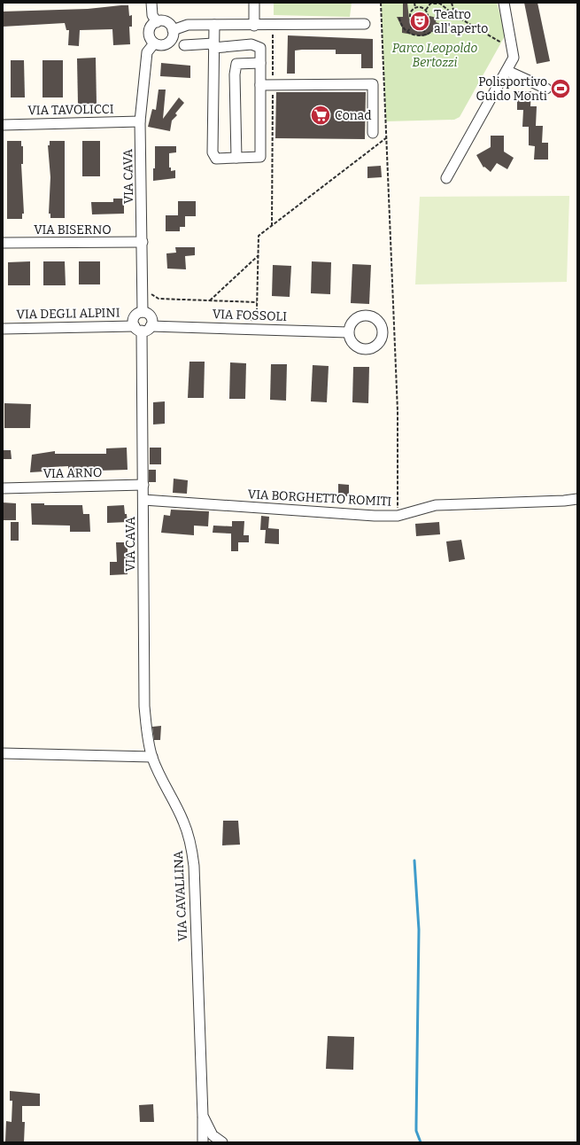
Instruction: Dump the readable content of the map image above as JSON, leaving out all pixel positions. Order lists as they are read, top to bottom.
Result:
{
  "streets": {
    "street": [
      "VIA TAVOLICCI",
      "VIA CAVA",
      "VIA BISERNO",
      "VIA DEGLI ALPINI",
      "VIA FOSSOLI",
      "VIA ARNO",
      "VIA BORGHETTO ROMITI",
      "VIA CAVALLINA"
    ]
  },
  "crossings": [
    ["VIA TAVOLICCI", "VIA CAVA"],
    ["VIA CAVA", "VIA BISERNO"],
    ["VIA CAVA", "VIA DEGLI ALPINI"],
    ["VIA CAVA", "VIA FOSSOLI"],
    ["VIA CAVA", "VIA ARNO"],
    ["VIA CAVA", "VIA BORGHETTO ROMITI"],
    ["VIA CAVA", "VIA CAVALLINA"],
    ["VIA DEGLI ALPINI", "VIA FOSSOLI"]
  ],
  "parks": ["Parco Leopoldo Bertozzi"],
  "places": {
    "theatre": ["Teatro all'aperto"],
    "sports": ["Polisportivo Guido Monti"],
    "supermarket": ["Conad"]
  }
}
